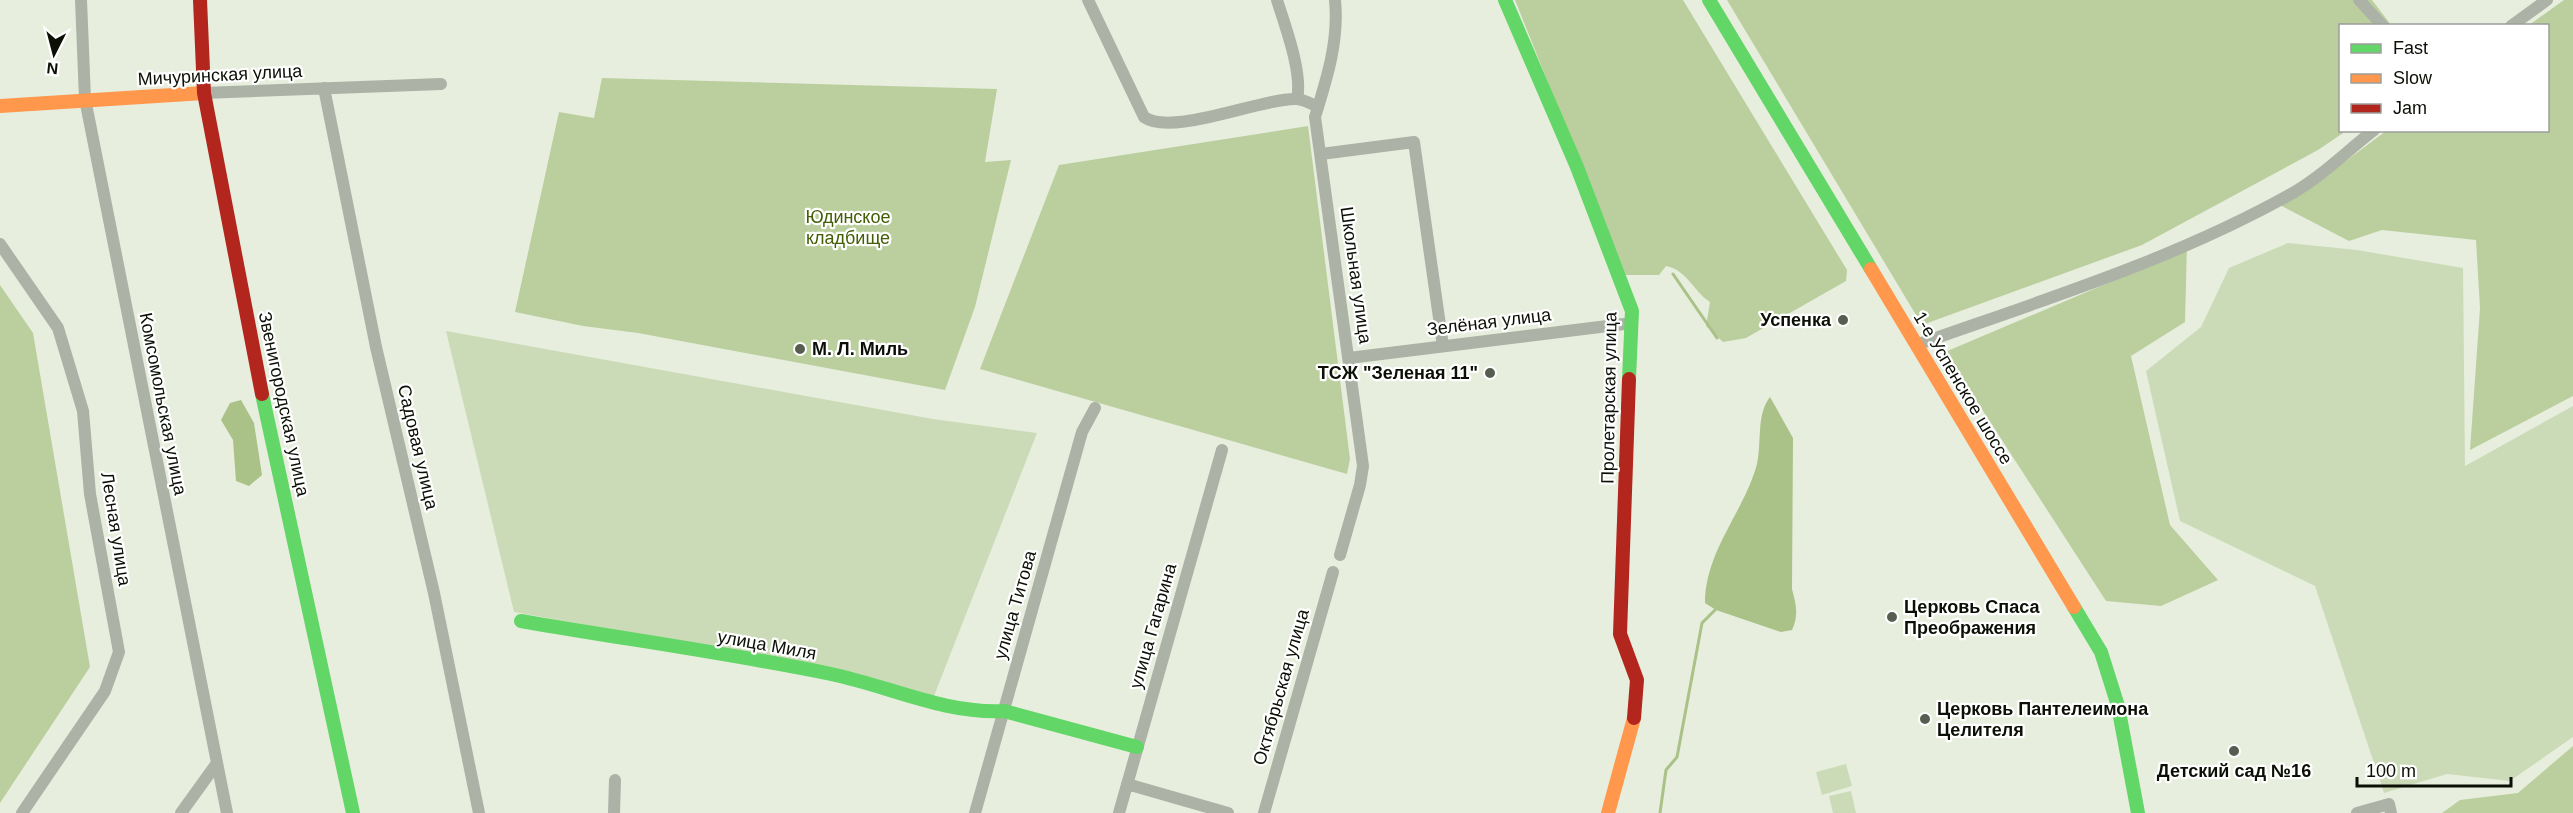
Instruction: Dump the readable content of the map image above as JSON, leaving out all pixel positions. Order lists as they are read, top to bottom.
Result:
{
  "streets": {
    "street": [
      "Мичуринская улица",
      "Школьная улица",
      "Зелёная улица",
      "1-е Успенское шоссе",
      "Пролетарская улица",
      "Комсомольская улица",
      "Звенигородская улица",
      "Садовая улица",
      "Лесная улица",
      "улица Титова",
      "улица Гагарина",
      "улица Миля",
      "Октябрьская улица"
    ]
  },
  "crossings": [
    ["Мичуринская улица", "Комсомольская улица"],
    ["Мичуринская улица", "Звенигородская улица"],
    ["Мичуринская улица", "Садовая улица"],
    ["Школьная улица", "Зелёная улица"],
    ["Зелёная улица", "Пролетарская улица"],
    ["улица Титова", "улица Миля"],
    ["улица Гагарина", "улица Миля"]
  ],
  "parks": ["Юдинское кладбище"],
  "places": [
    "Успенка",
    "М. Л. Миль",
    "ТСЖ \"Зеленая 11\"",
    "Церковь Спаса Преображения",
    "Церковь Пантелеимона Целителя",
    "Детский сад №16"
  ],
  "legend": ["Fast", "Slow", "Jam"],
  "scale_bar": "100 m",
  "north": "bottom"
}
